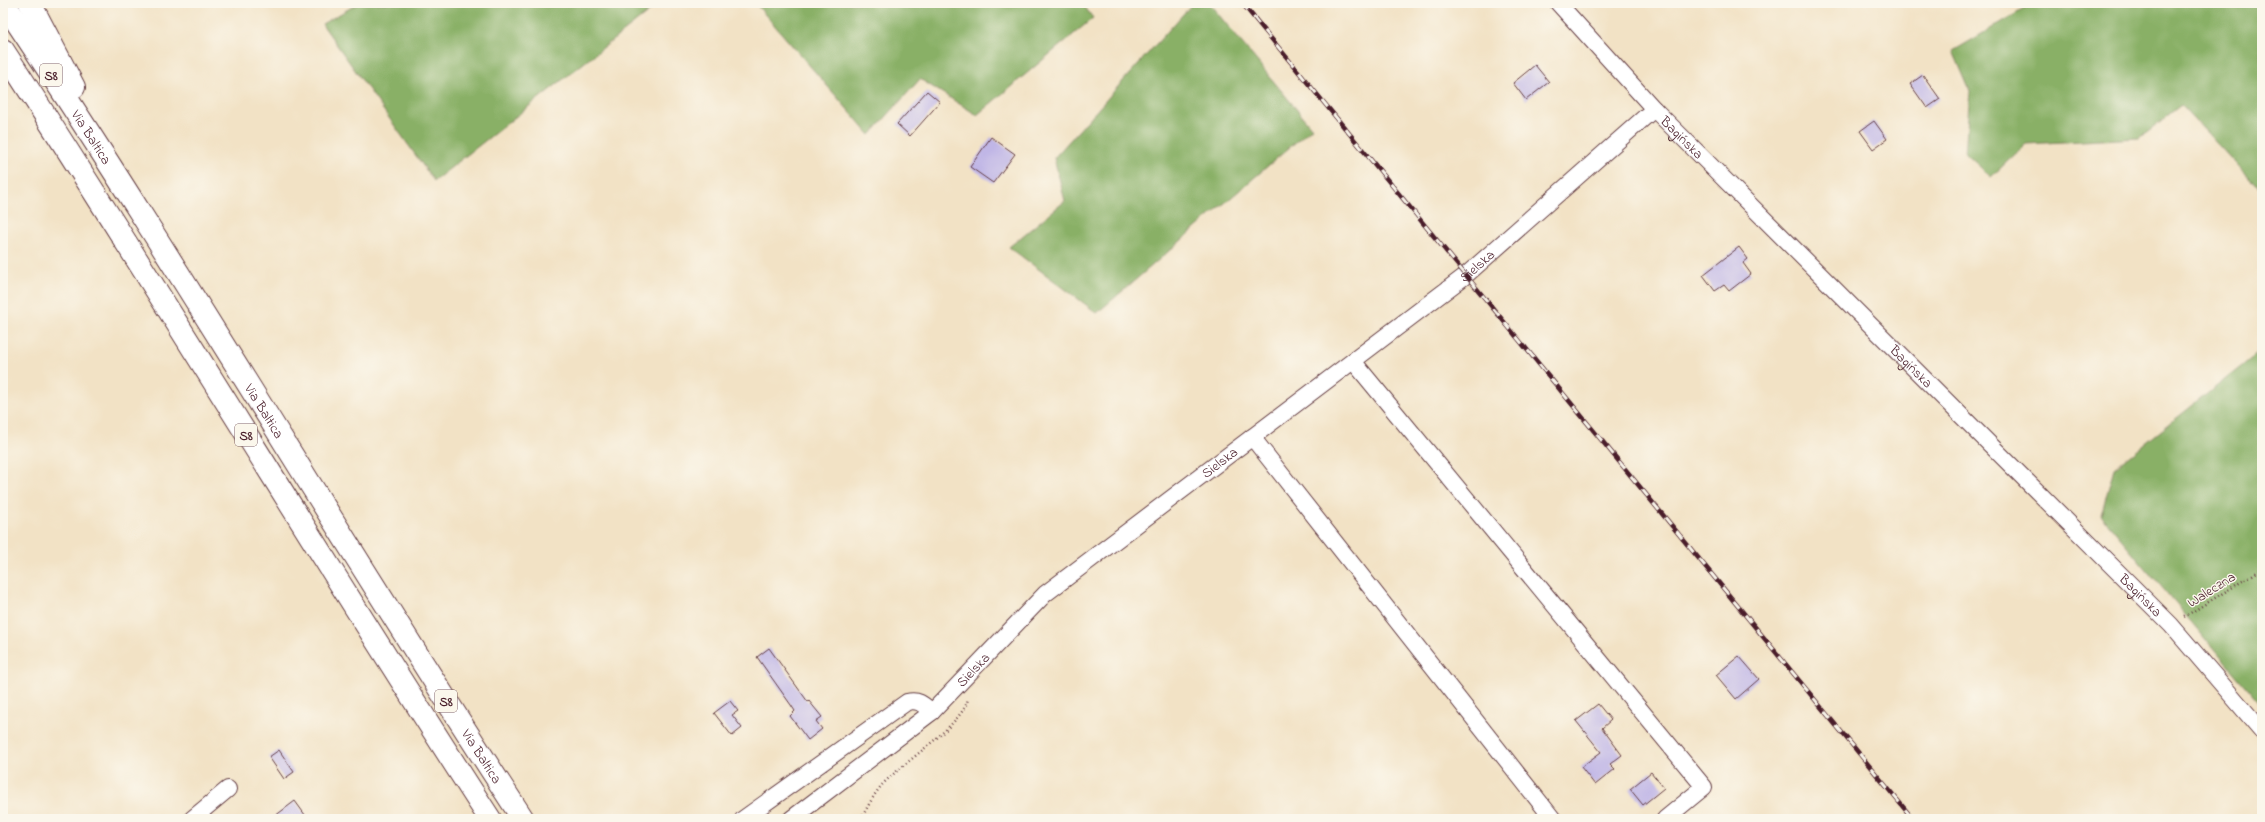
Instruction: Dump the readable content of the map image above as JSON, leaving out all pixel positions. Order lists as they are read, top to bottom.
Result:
{
  "streets": {
    "highway": ["S8", "Via Baltica"],
    "street": ["Bagińska", "Sielska"],
    "path": ["Waleczna"]
  },
  "crossings": [
    ["Bagińska", "Sielska"],
    ["Bagińska", "Waleczna"]
  ]
}
